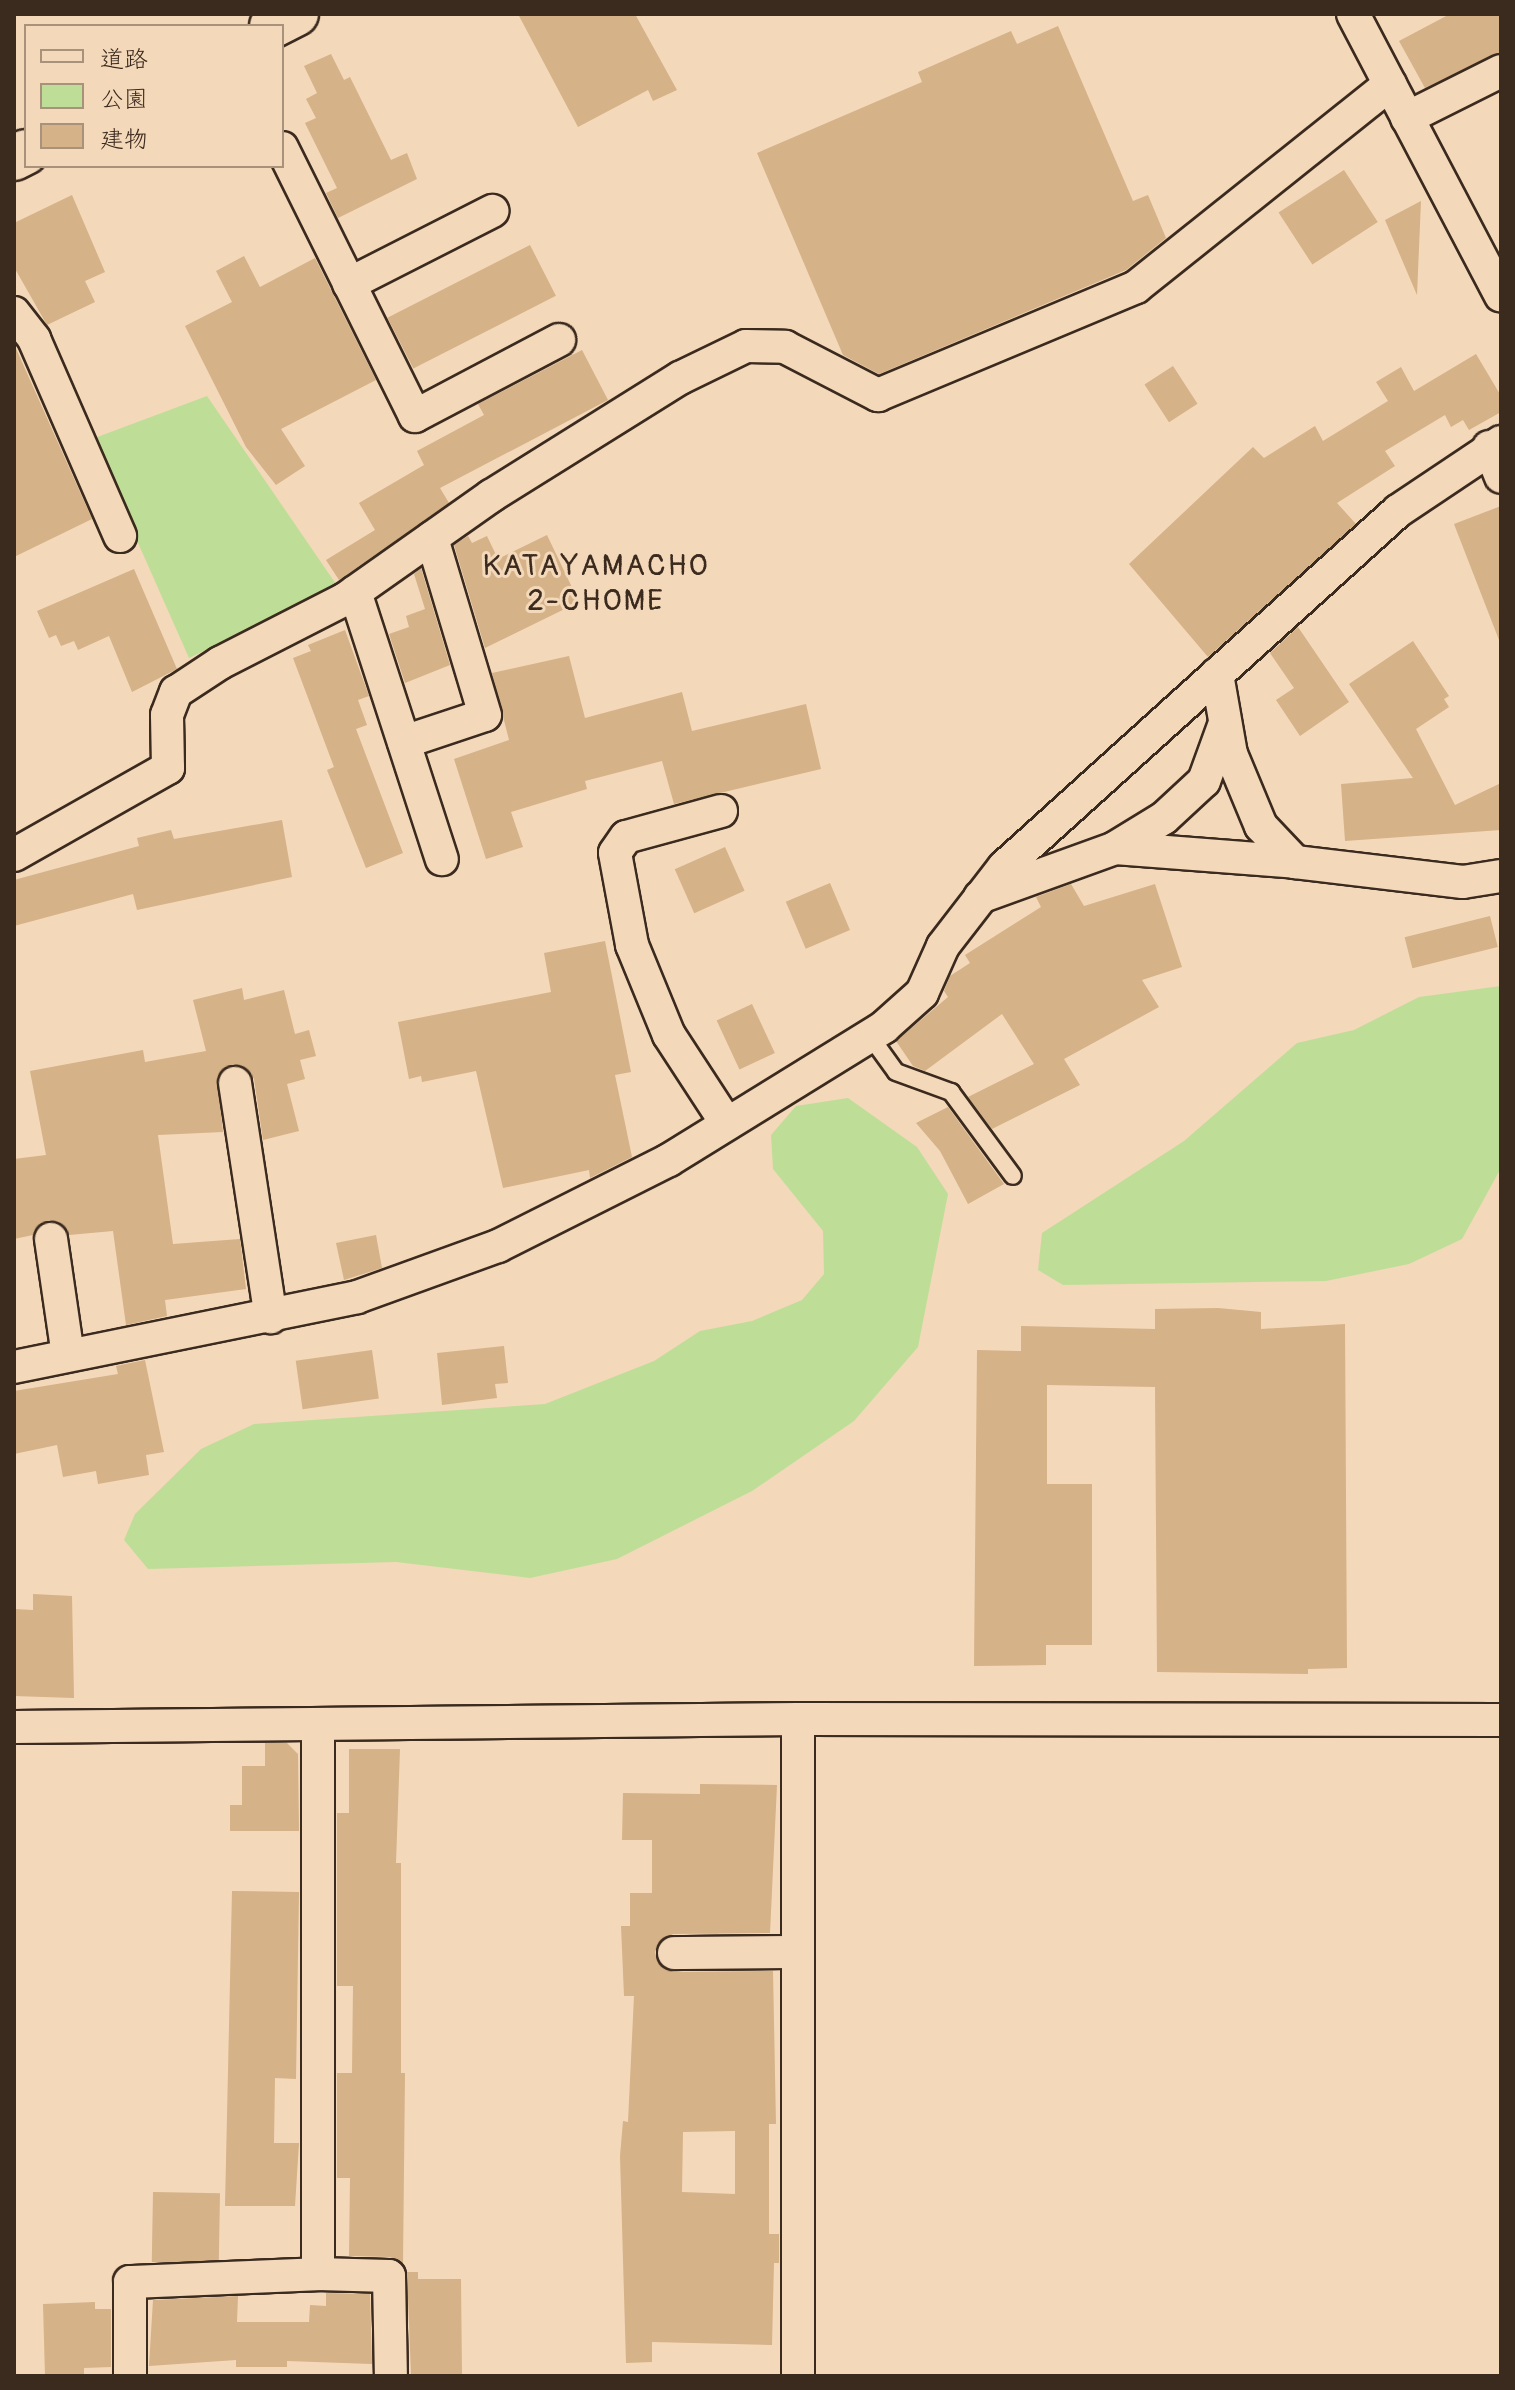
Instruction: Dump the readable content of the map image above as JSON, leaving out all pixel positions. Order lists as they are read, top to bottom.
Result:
{
  "districts": ["KATAYAMACHO 2-CHOME"],
  "legend": ["道路", "公園", "建物"]
}
